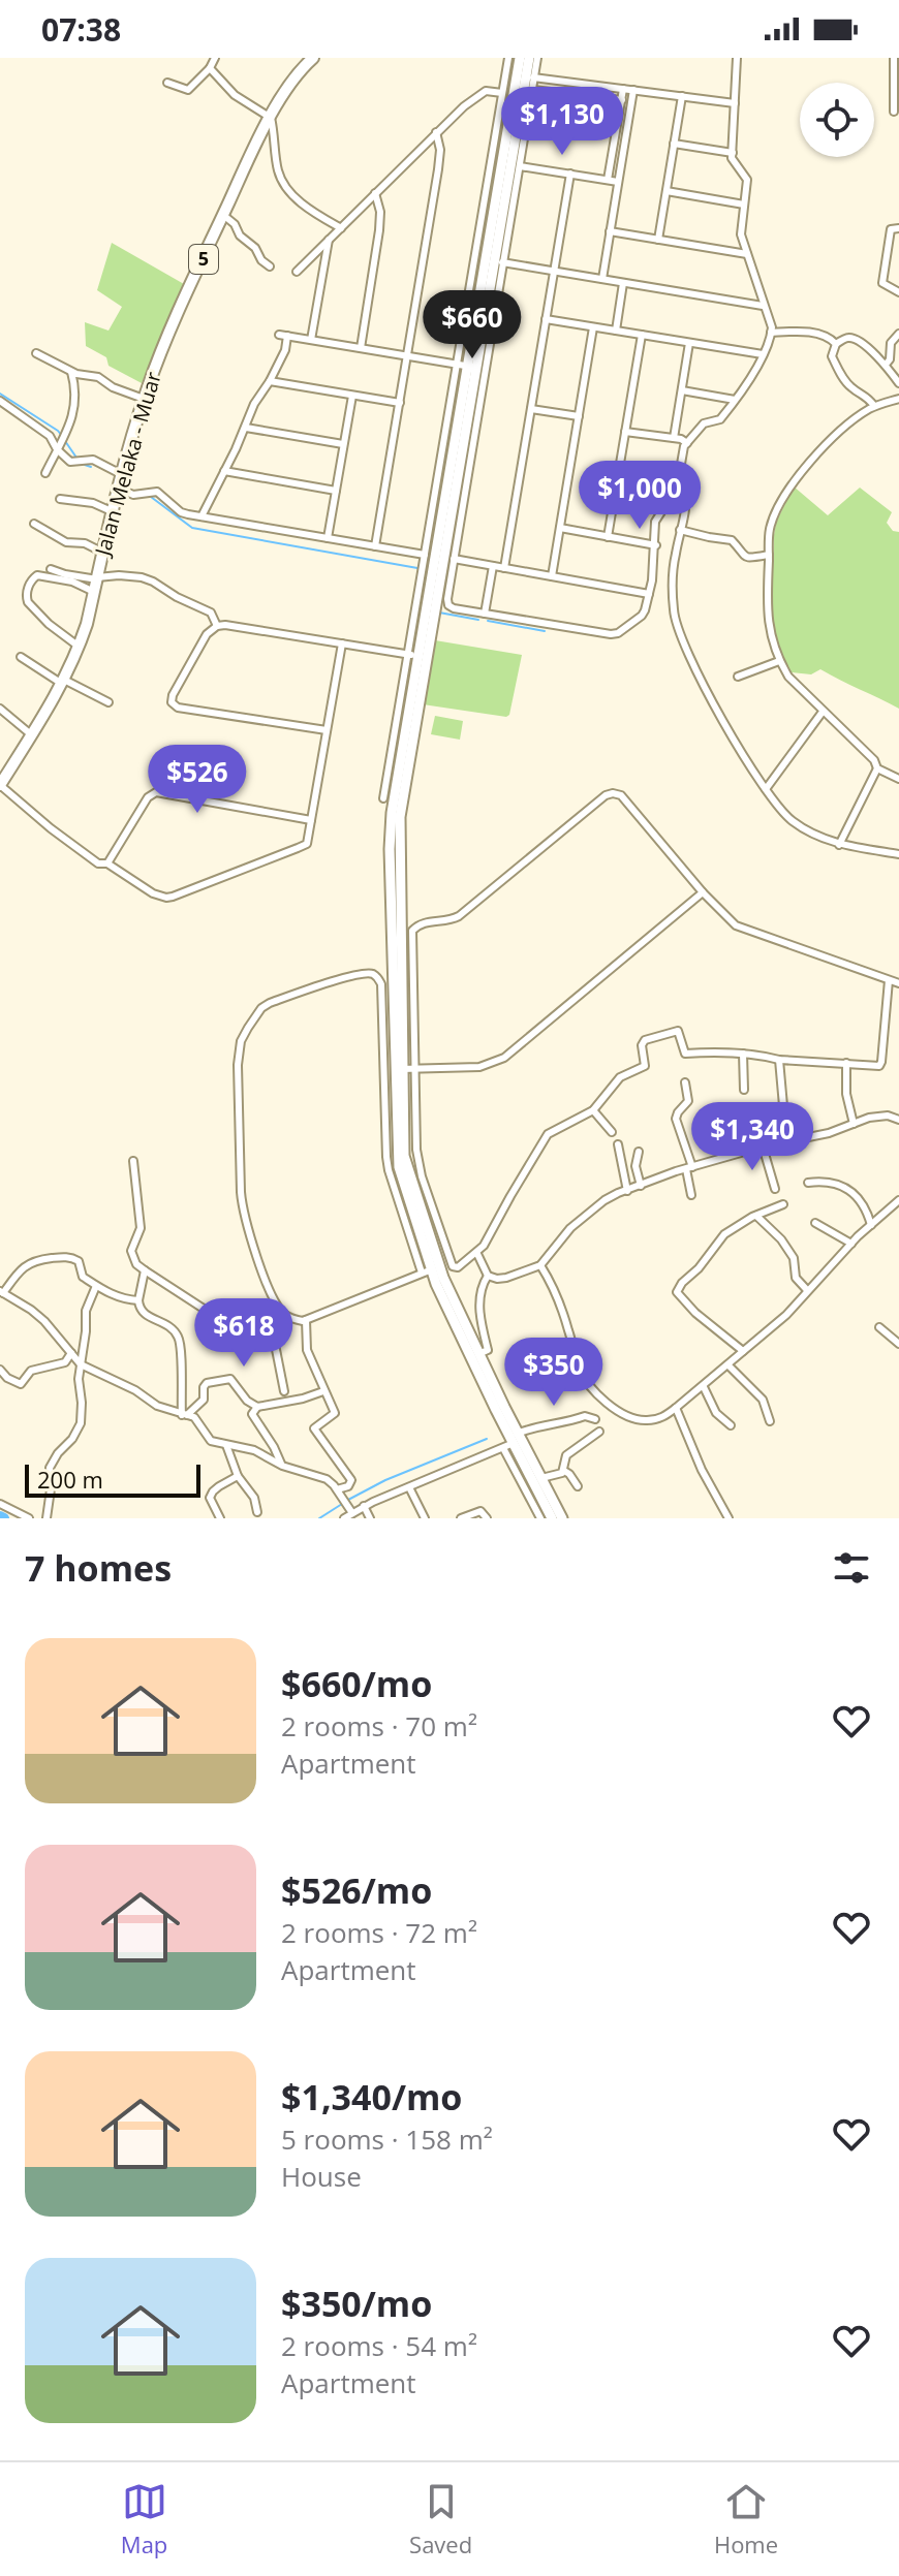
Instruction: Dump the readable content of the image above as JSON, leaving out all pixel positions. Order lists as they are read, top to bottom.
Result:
{
  "streets": {
    "main road": ["5", "Jalan Melaka - Muar"]
  },
  "scale_bar": "200 m",
  "page": {
    "status": "07:38",
    "price": [
      "$1,130",
      "$660",
      "$1,000",
      "$526",
      "$1,340",
      "$618",
      "$350"
    ],
    "scale": "200 m",
    "heading": "7 homes",
    "list": [
      {
        "name": "$660/mo",
        "note": "2 rooms · 70 m² · Apartment"
      },
      {
        "name": "$526/mo",
        "note": "2 rooms · 72 m² · Apartment"
      },
      {
        "name": "$1,340/mo",
        "note": "5 rooms · 158 m² · House"
      },
      {
        "name": "$350/mo",
        "note": "2 rooms · 54 m² · Apartment"
      }
    ],
    "tabs": ["Map", "Saved", "Home"]
  }
}
